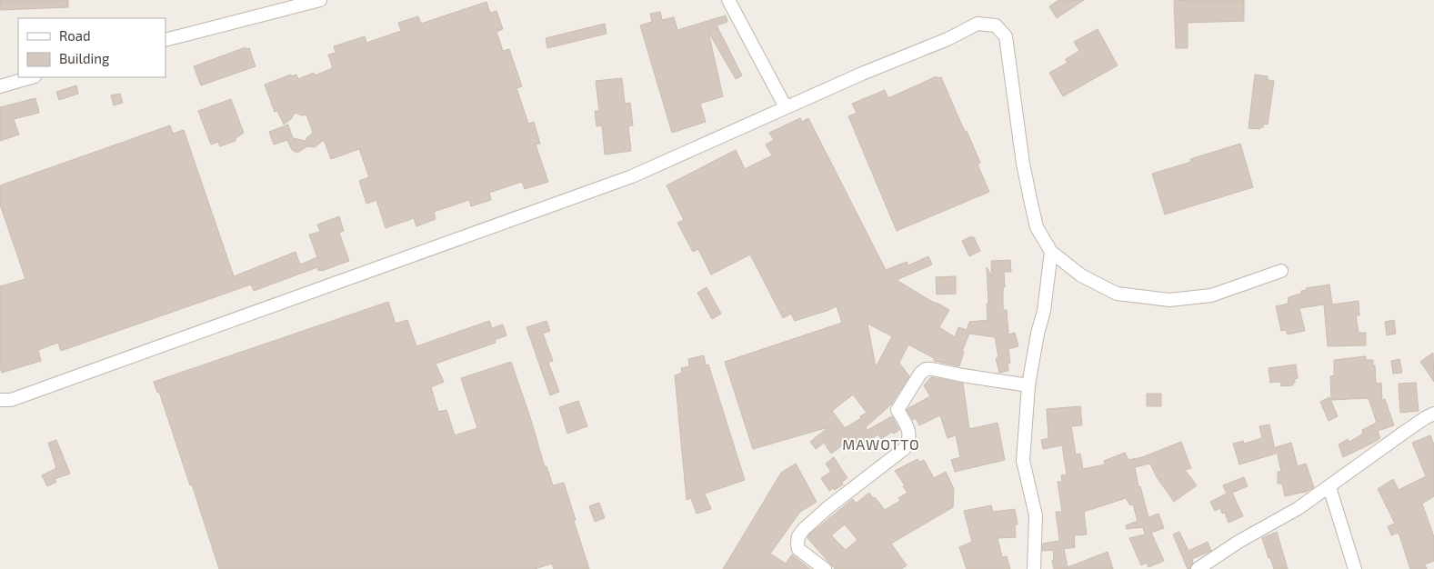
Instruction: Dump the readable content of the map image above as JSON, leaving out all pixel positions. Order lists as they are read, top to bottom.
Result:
{
  "districts": ["MAWOTTO"],
  "legend": ["Road", "Building"]
}
